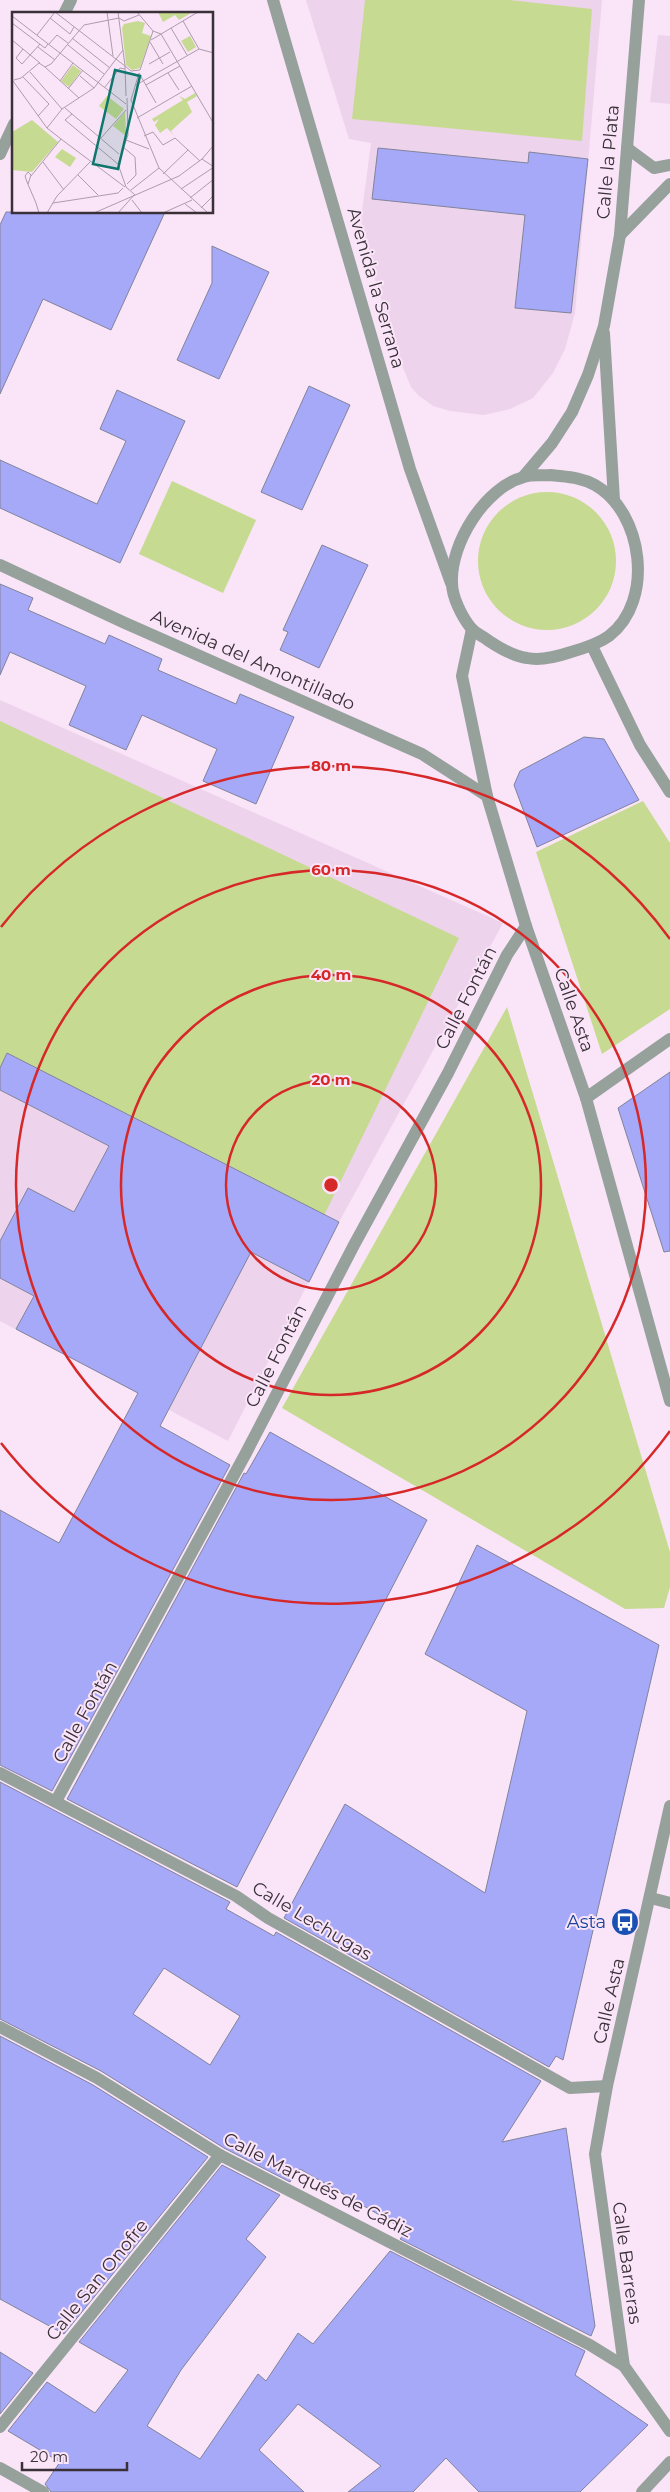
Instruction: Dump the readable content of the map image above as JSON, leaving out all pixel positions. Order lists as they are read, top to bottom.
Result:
{
  "streets": {
    "street": [
      "Calle la Plata",
      "Avenida la Serrana",
      "Avenida del Amontillado",
      "Calle Fontán",
      "Calle Asta",
      "Calle Lechugas",
      "Calle Marqués de Cádiz",
      "Calle Barreras",
      "Calle San Onofre"
    ]
  },
  "crossings": [
    ["Avenida la Serrana", "Calle Asta"],
    ["Avenida del Amontillado", "Calle Asta"],
    ["Calle Fontán", "Calle Asta"],
    ["Calle Fontán", "Calle Lechugas"],
    ["Calle Asta", "Calle Lechugas"],
    ["Calle Asta", "Calle Barreras"],
    ["Calle Lechugas", "Calle Barreras"],
    ["Calle Marqués de Cádiz", "Calle Barreras"],
    ["Calle Marqués de Cádiz", "Calle San Onofre"]
  ],
  "places": {
    "bus stop": ["Asta"]
  },
  "scale_bar": "20 m",
  "rings": [
    "80 m",
    "60 m",
    "40 m",
    "20 m"
  ]
}
